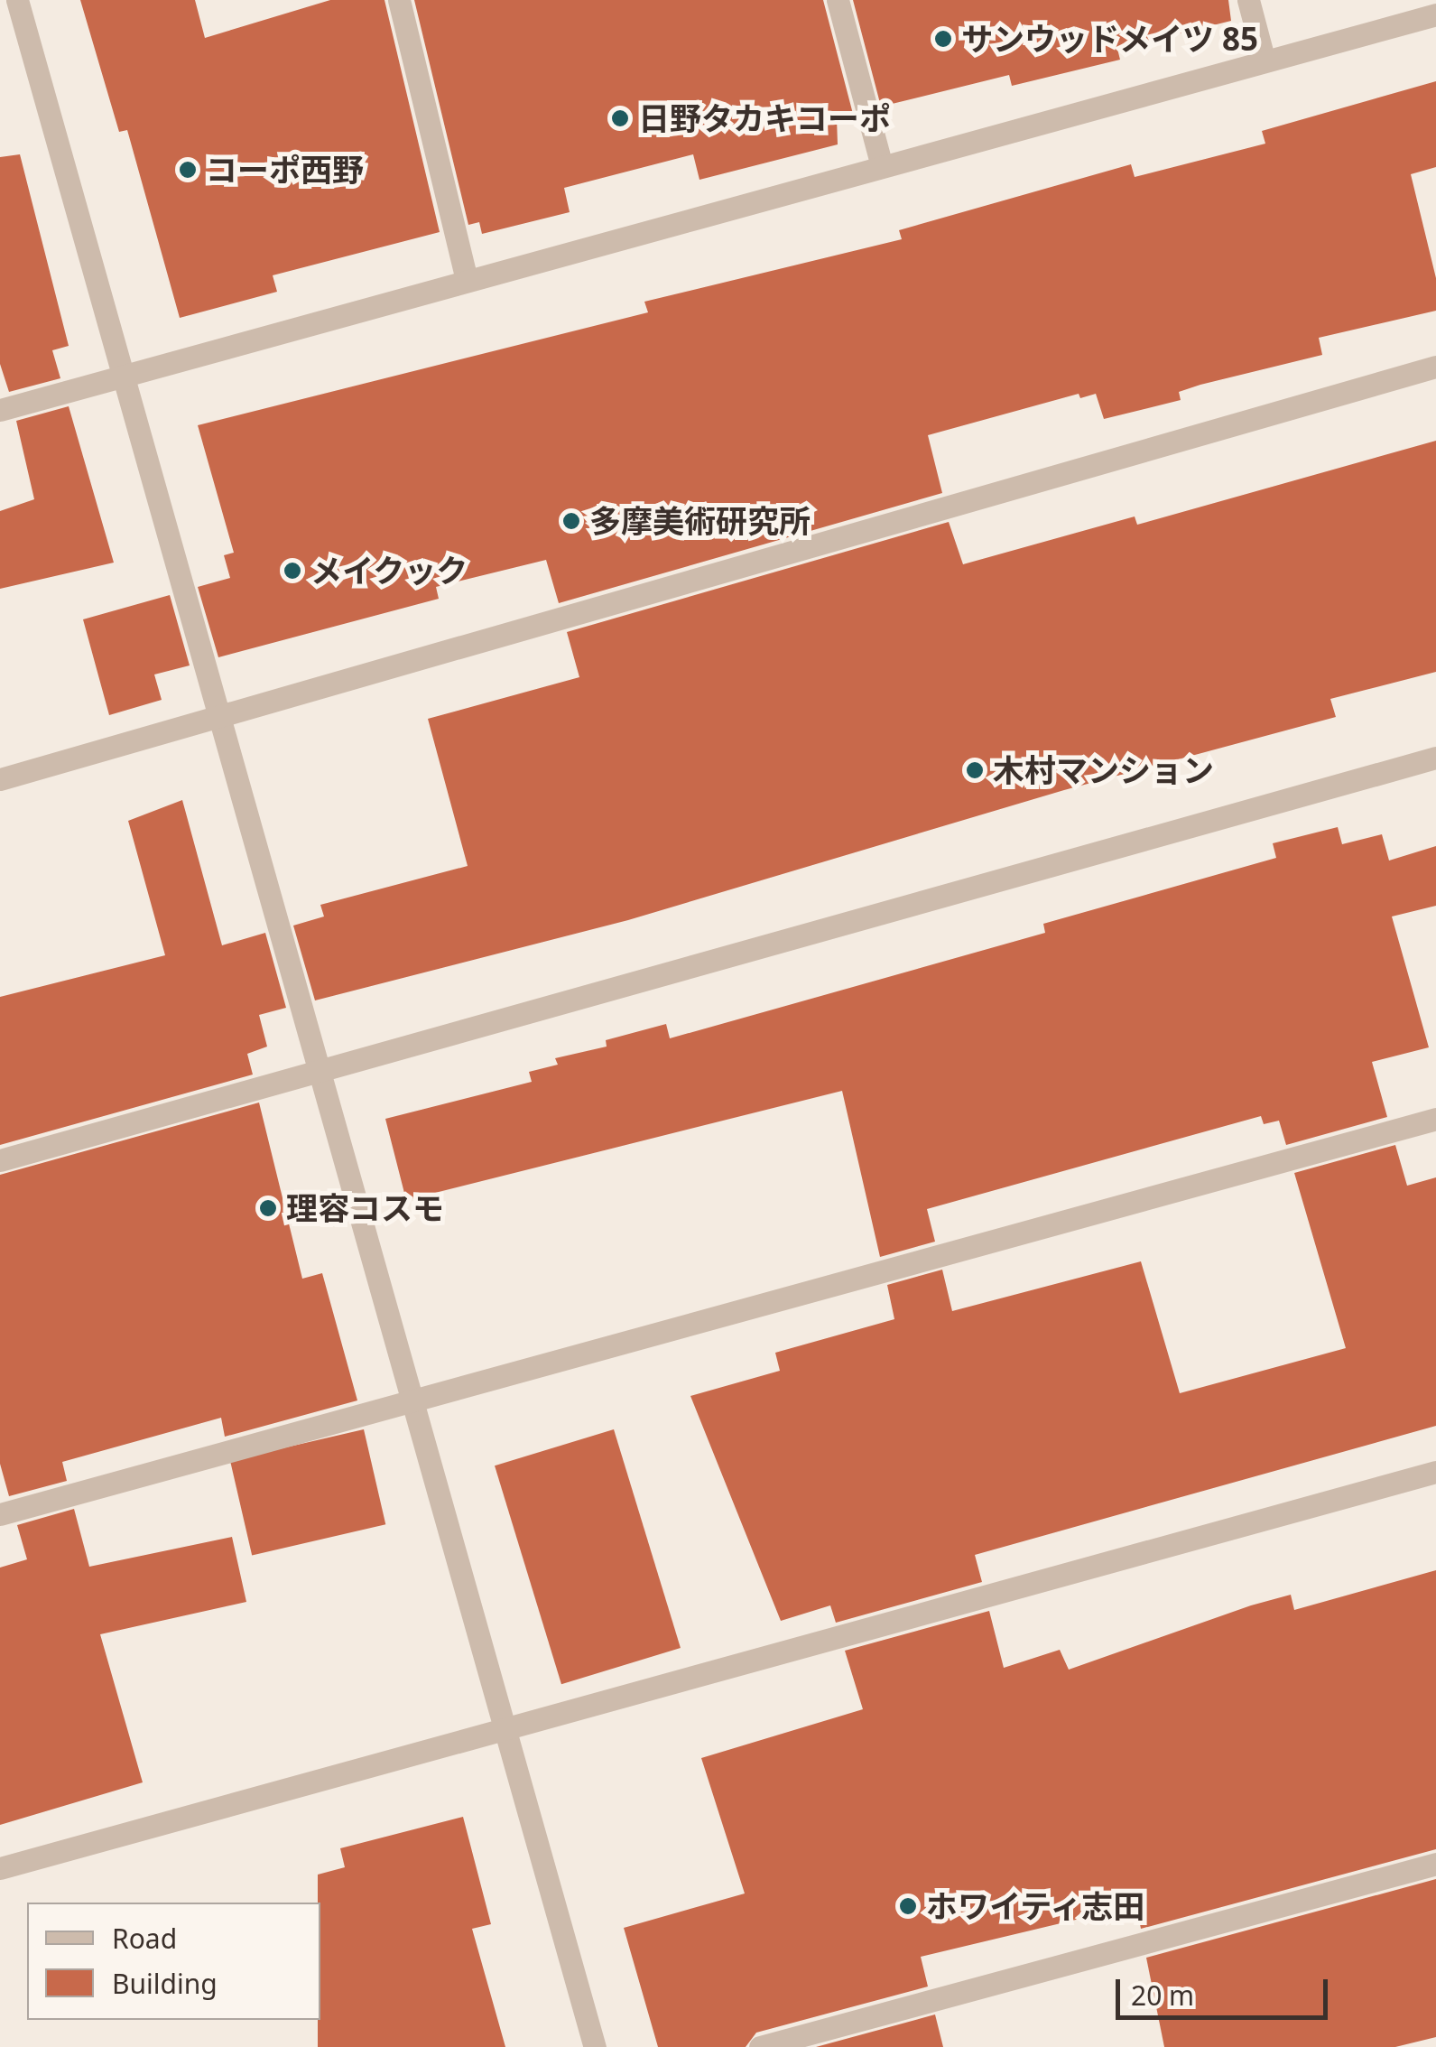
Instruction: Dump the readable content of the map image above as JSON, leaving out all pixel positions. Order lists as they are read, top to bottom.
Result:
{
  "places": [
    "サンウッドメイツ 85",
    "日野タカキコーポ",
    "コーポ西野",
    "多摩美術研究所",
    "メイクック",
    "木村マンション",
    "理容コスモ",
    "ホワイティ志田"
  ],
  "legend": ["Road", "Building"],
  "scale_bar": "20 m"
}
